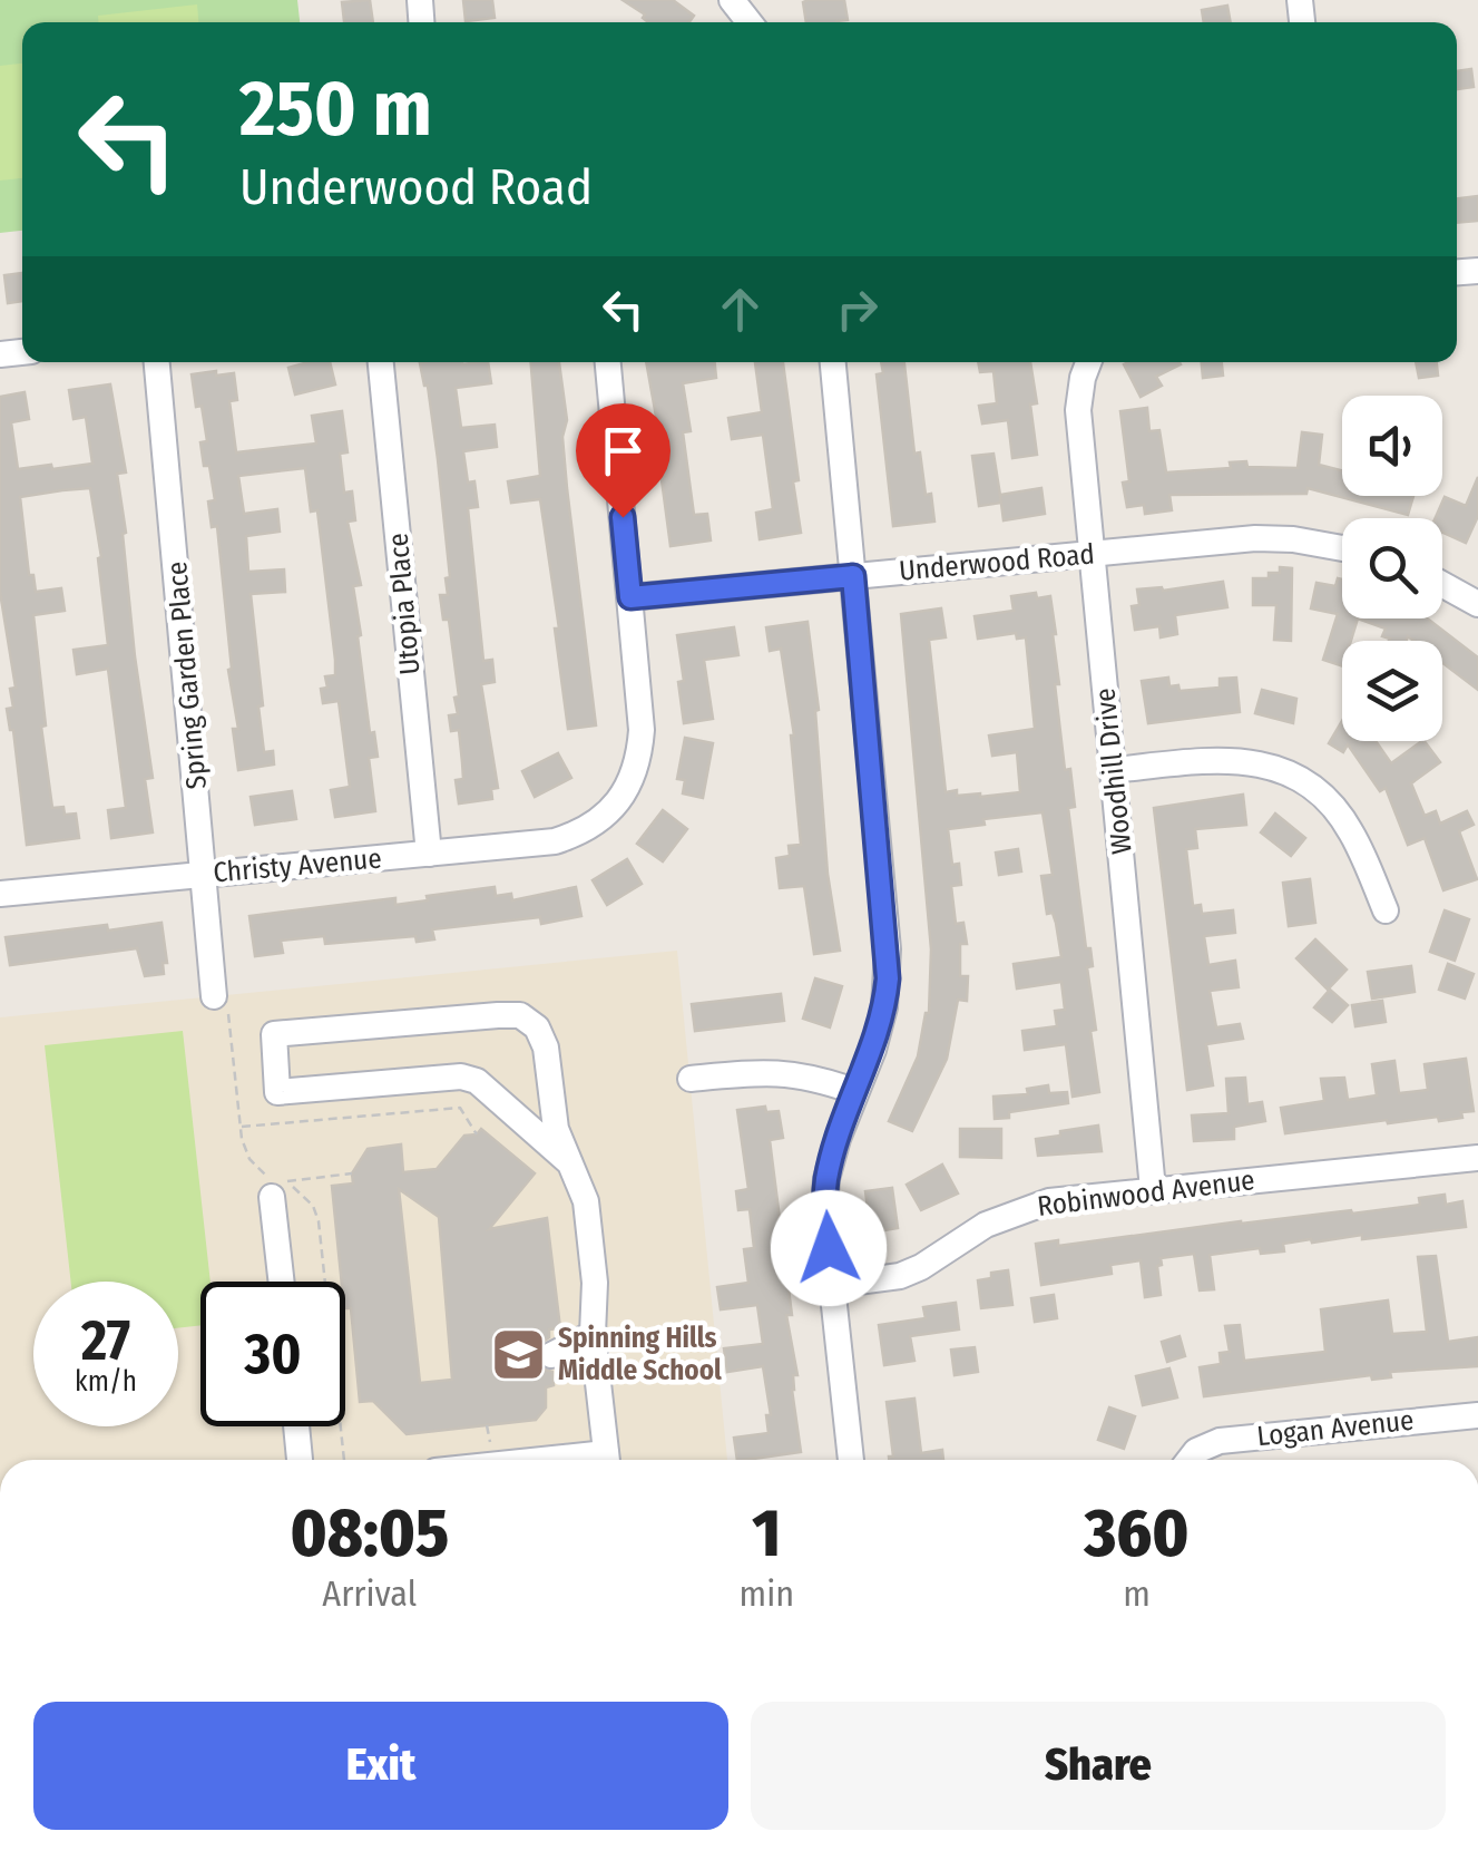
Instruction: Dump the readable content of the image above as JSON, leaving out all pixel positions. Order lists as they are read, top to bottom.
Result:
{
  "streets": {
    "street": [
      "Underwood Road",
      "Utopia Place",
      "Spring Garden Place",
      "Woodhill Drive",
      "Christy Avenue",
      "Robinwood Avenue",
      "Logan Avenue"
    ]
  },
  "crossings": [
    ["Underwood Road", "Woodhill Drive"],
    ["Underwood Road", "Christy Avenue"],
    ["Utopia Place", "Christy Avenue"],
    ["Spring Garden Place", "Christy Avenue"],
    ["Woodhill Drive", "Robinwood Avenue"]
  ],
  "places": {
    "school or university": ["Spinning Hills Middle School"]
  },
  "page": {
    "turn": ["250 m", "Underwood Road"],
    "speed": "27 km/h",
    "limit": "30",
    "eta": [
      "08:05",
      "Arrival",
      "1",
      "min",
      "360",
      "m"
    ],
    "buttons": ["Exit", "Share"]
  }
}
